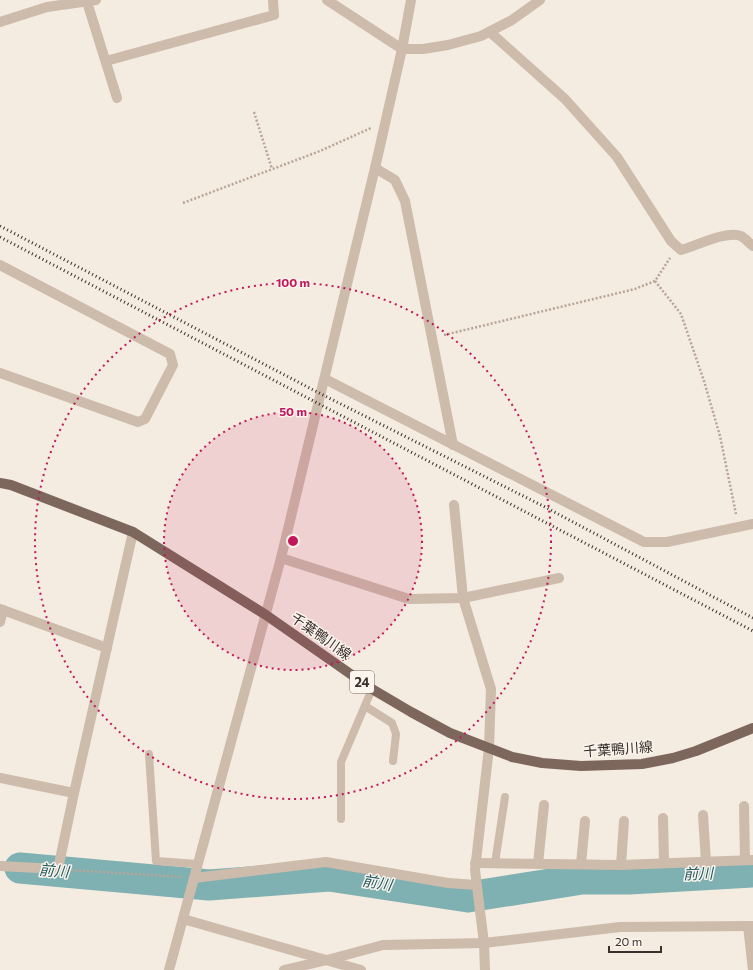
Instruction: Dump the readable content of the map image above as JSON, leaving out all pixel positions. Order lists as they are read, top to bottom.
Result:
{
  "streets": {
    "main road": ["千葉鴨川線", "24"]
  },
  "water": ["前川"],
  "scale_bar": "20 m",
  "rings": ["100 m", "50 m"]
}
